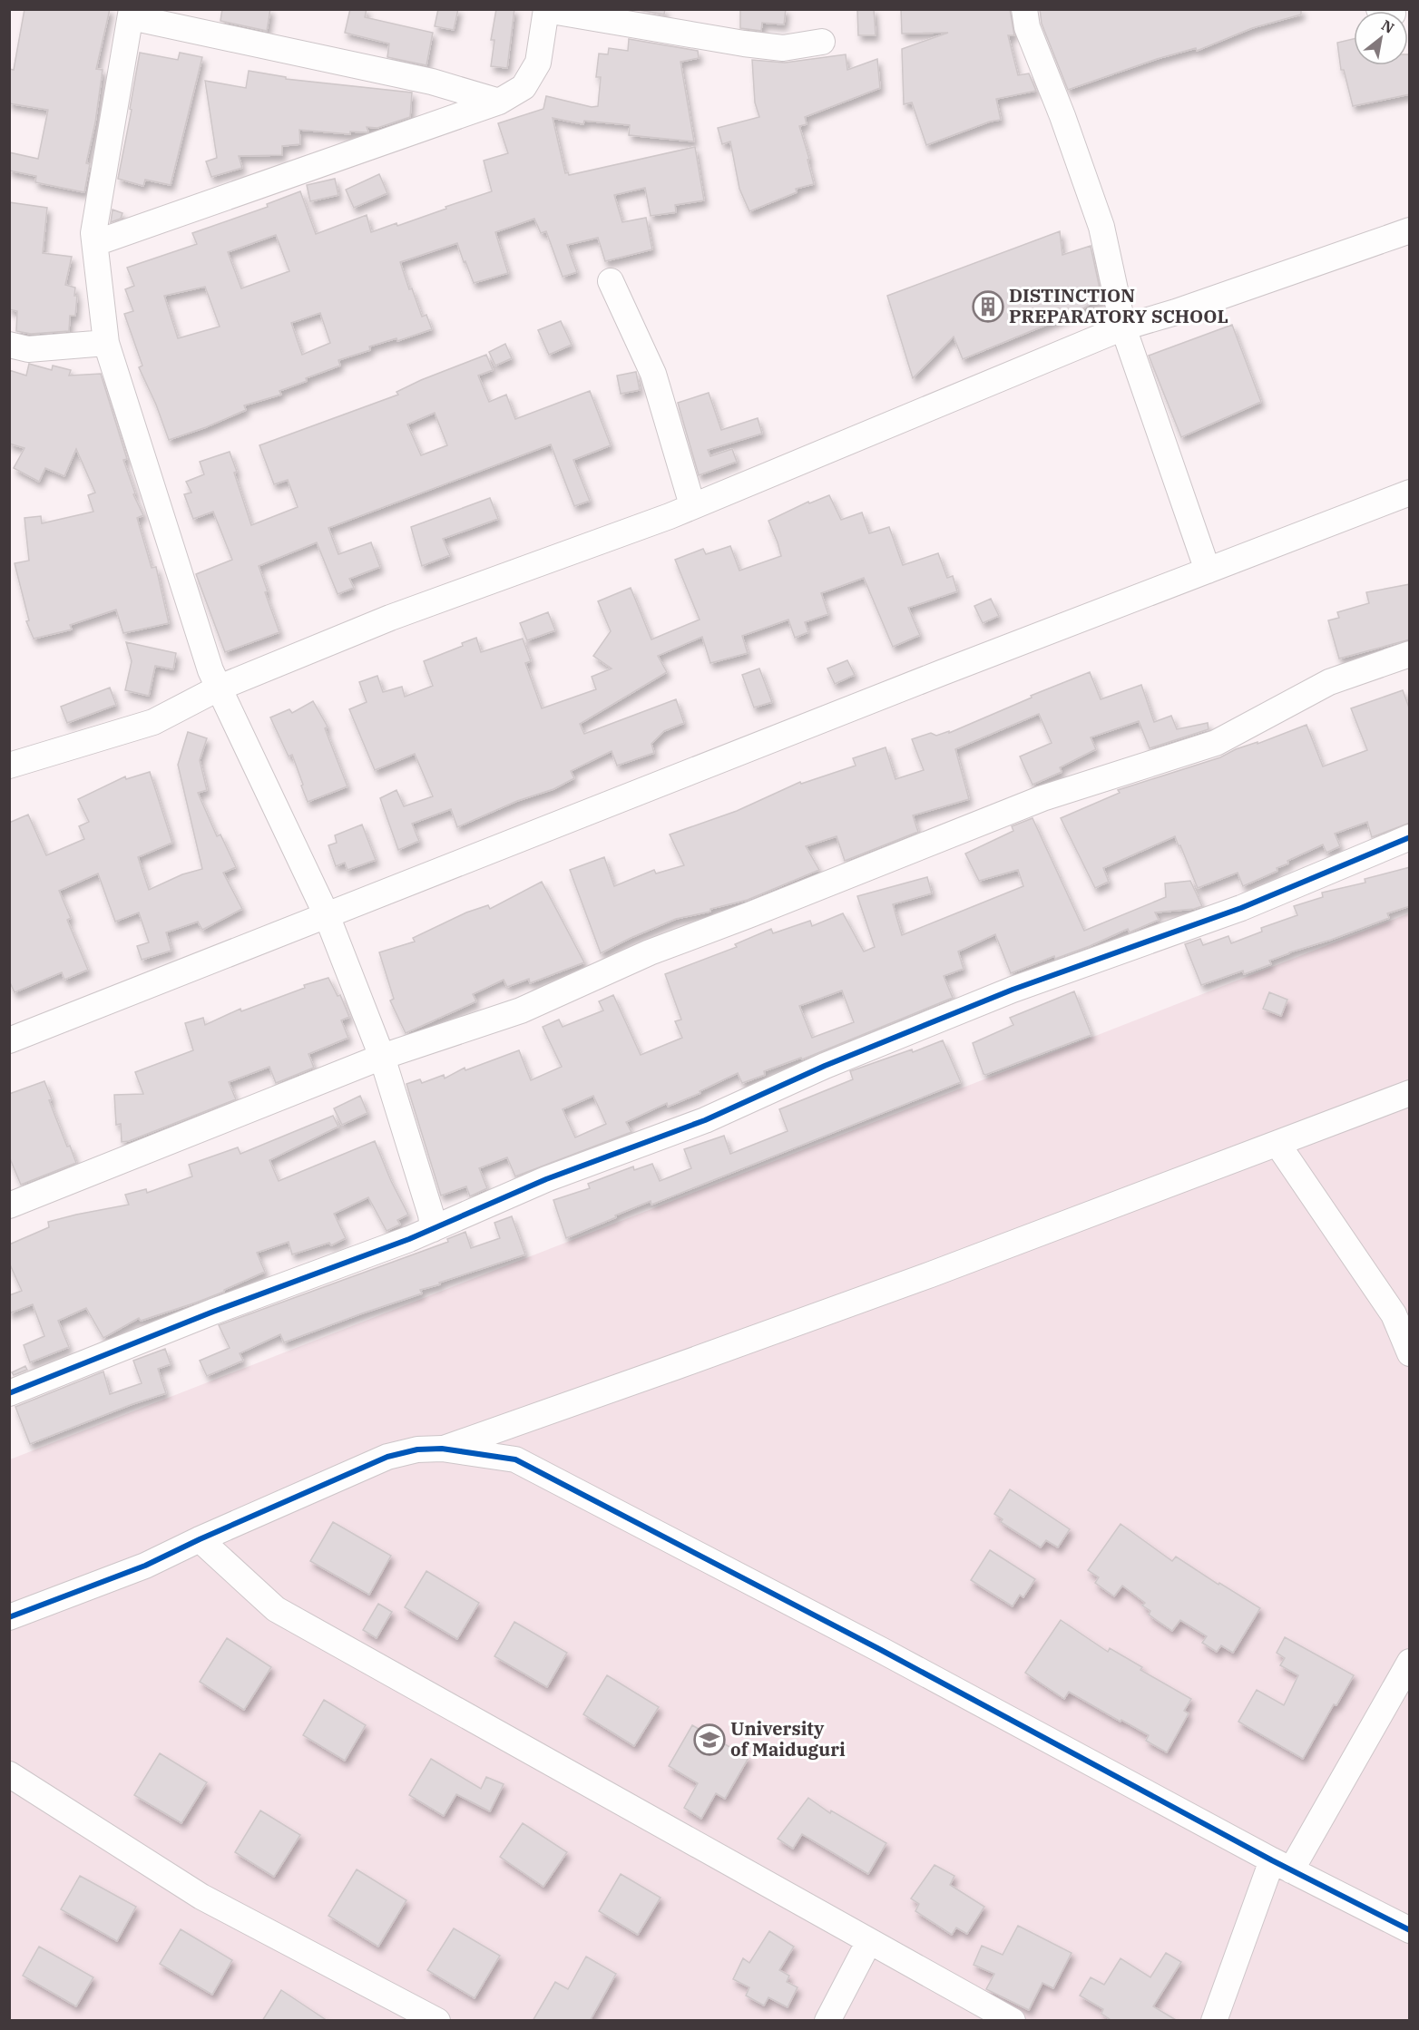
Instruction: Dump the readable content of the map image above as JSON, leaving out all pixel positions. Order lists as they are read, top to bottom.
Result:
{
  "places": {
    "building": ["DISTINCTION PREPARATORY SCHOOL"],
    "school or university": ["University of Maiduguri"]
  },
  "north": "top right"
}
